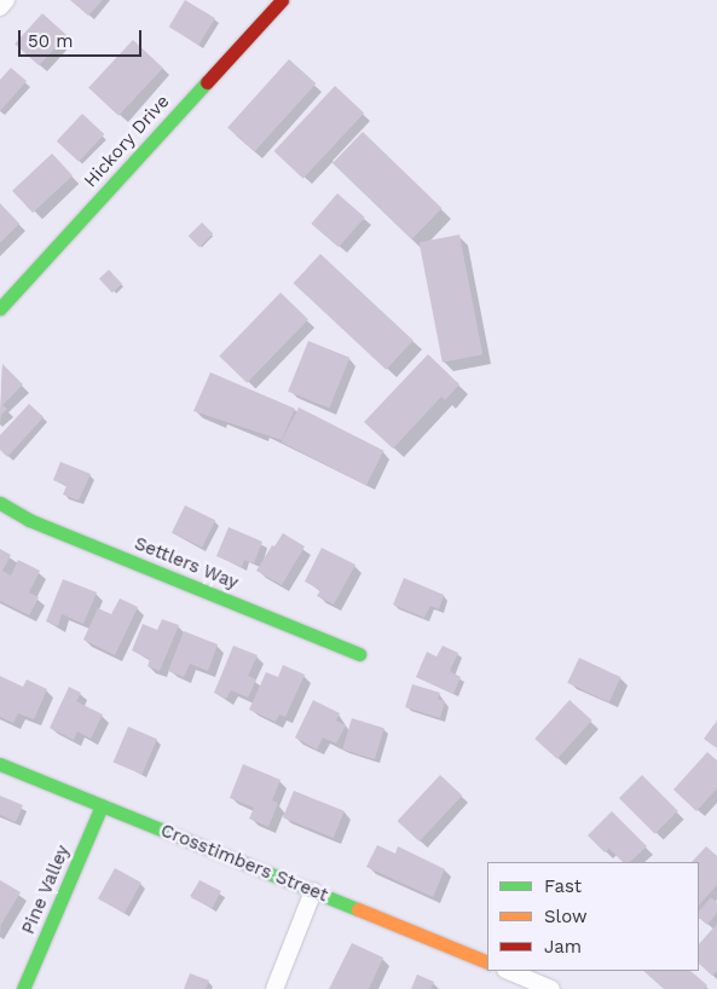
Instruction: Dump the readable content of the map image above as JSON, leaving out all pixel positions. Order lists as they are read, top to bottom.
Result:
{
  "streets": {
    "street": [
      "Hickory Drive",
      "Settlers Way",
      "Crosstimbers Street",
      "Pine Valley"
    ]
  },
  "crossings": [
    ["Crosstimbers Street", "Pine Valley"]
  ],
  "legend": ["Fast", "Slow", "Jam"],
  "scale_bar": "50 m"
}
